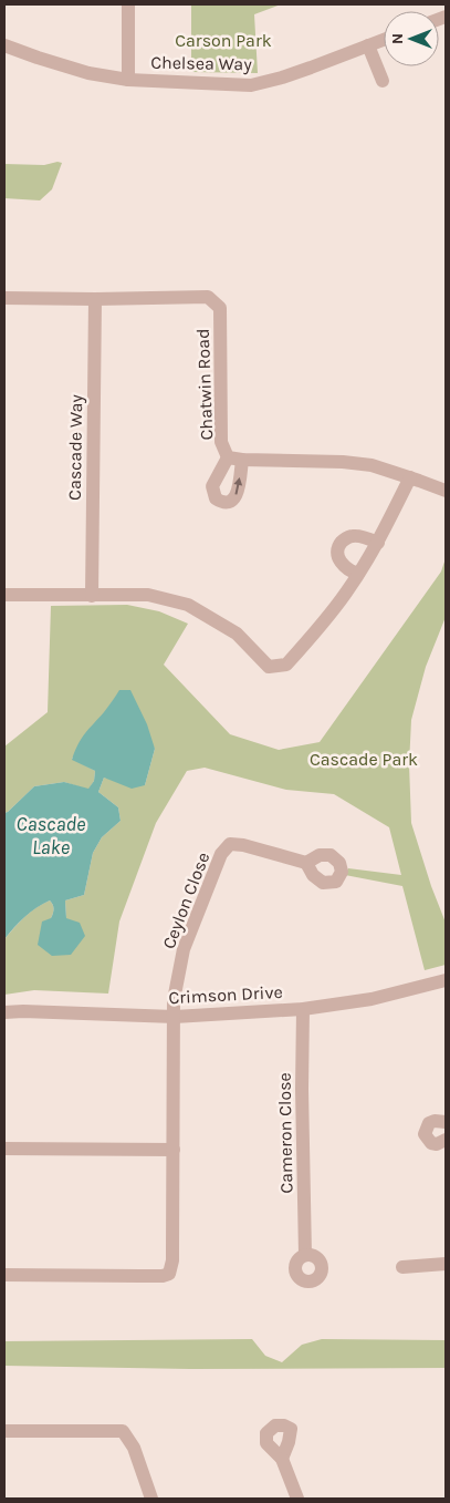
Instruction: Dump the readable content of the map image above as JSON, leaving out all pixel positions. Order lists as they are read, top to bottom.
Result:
{
  "streets": {
    "street": [
      "Chelsea Way",
      "Chatwin Road",
      "Cascade Way",
      "Ceylon Close",
      "Crimson Drive",
      "Cameron Close"
    ]
  },
  "crossings": [
    ["Chatwin Road", "Cascade Way"],
    ["Ceylon Close", "Crimson Drive"],
    ["Crimson Drive", "Cameron Close"]
  ],
  "water": ["Cascade Lake"],
  "parks": ["Carson Park", "Cascade Park"],
  "north": "left"
}
